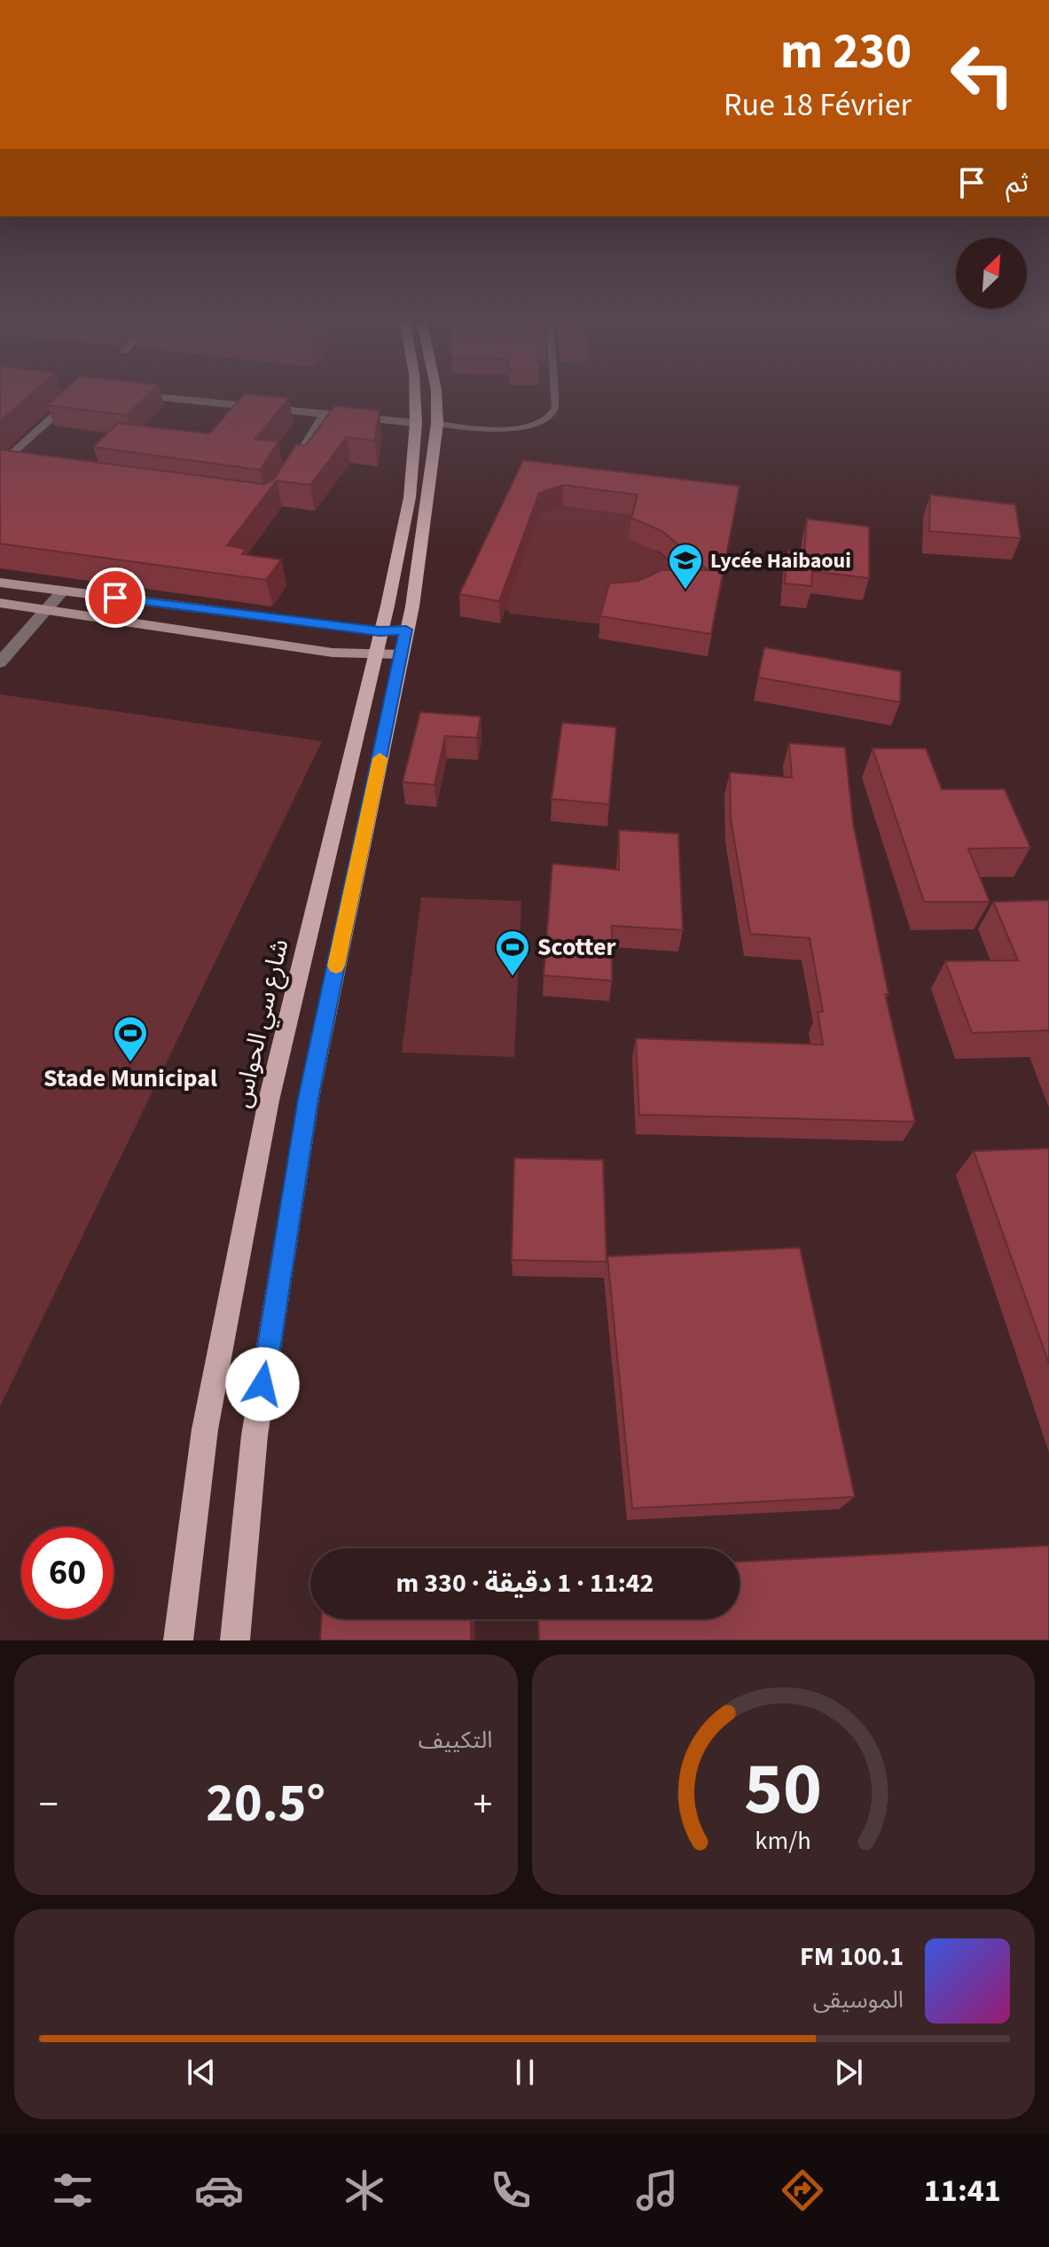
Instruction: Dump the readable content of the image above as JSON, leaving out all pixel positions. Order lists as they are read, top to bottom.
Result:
{
  "streets": {
    "main road": ["شارع سي الحواس"]
  },
  "places": {
    "school or university": ["Lycée Haibaoui"],
    "sports": ["Scotter", "Stade Municipal"]
  },
  "north": "top right",
  "page": {
    "turn": ["230 m", "Rue 18 Février"],
    "then": "ثم",
    "limit": "60",
    "trip": "11:42 · 1 دقيقة · 330 m",
    "tile": "التكييف",
    "heat": ["−", "20.5°", "+"],
    "song": ["100.1 FM", "الموسيقى"],
    "tabs": "11:41",
    "gauge": ["50", "km/h"]
  }
}
